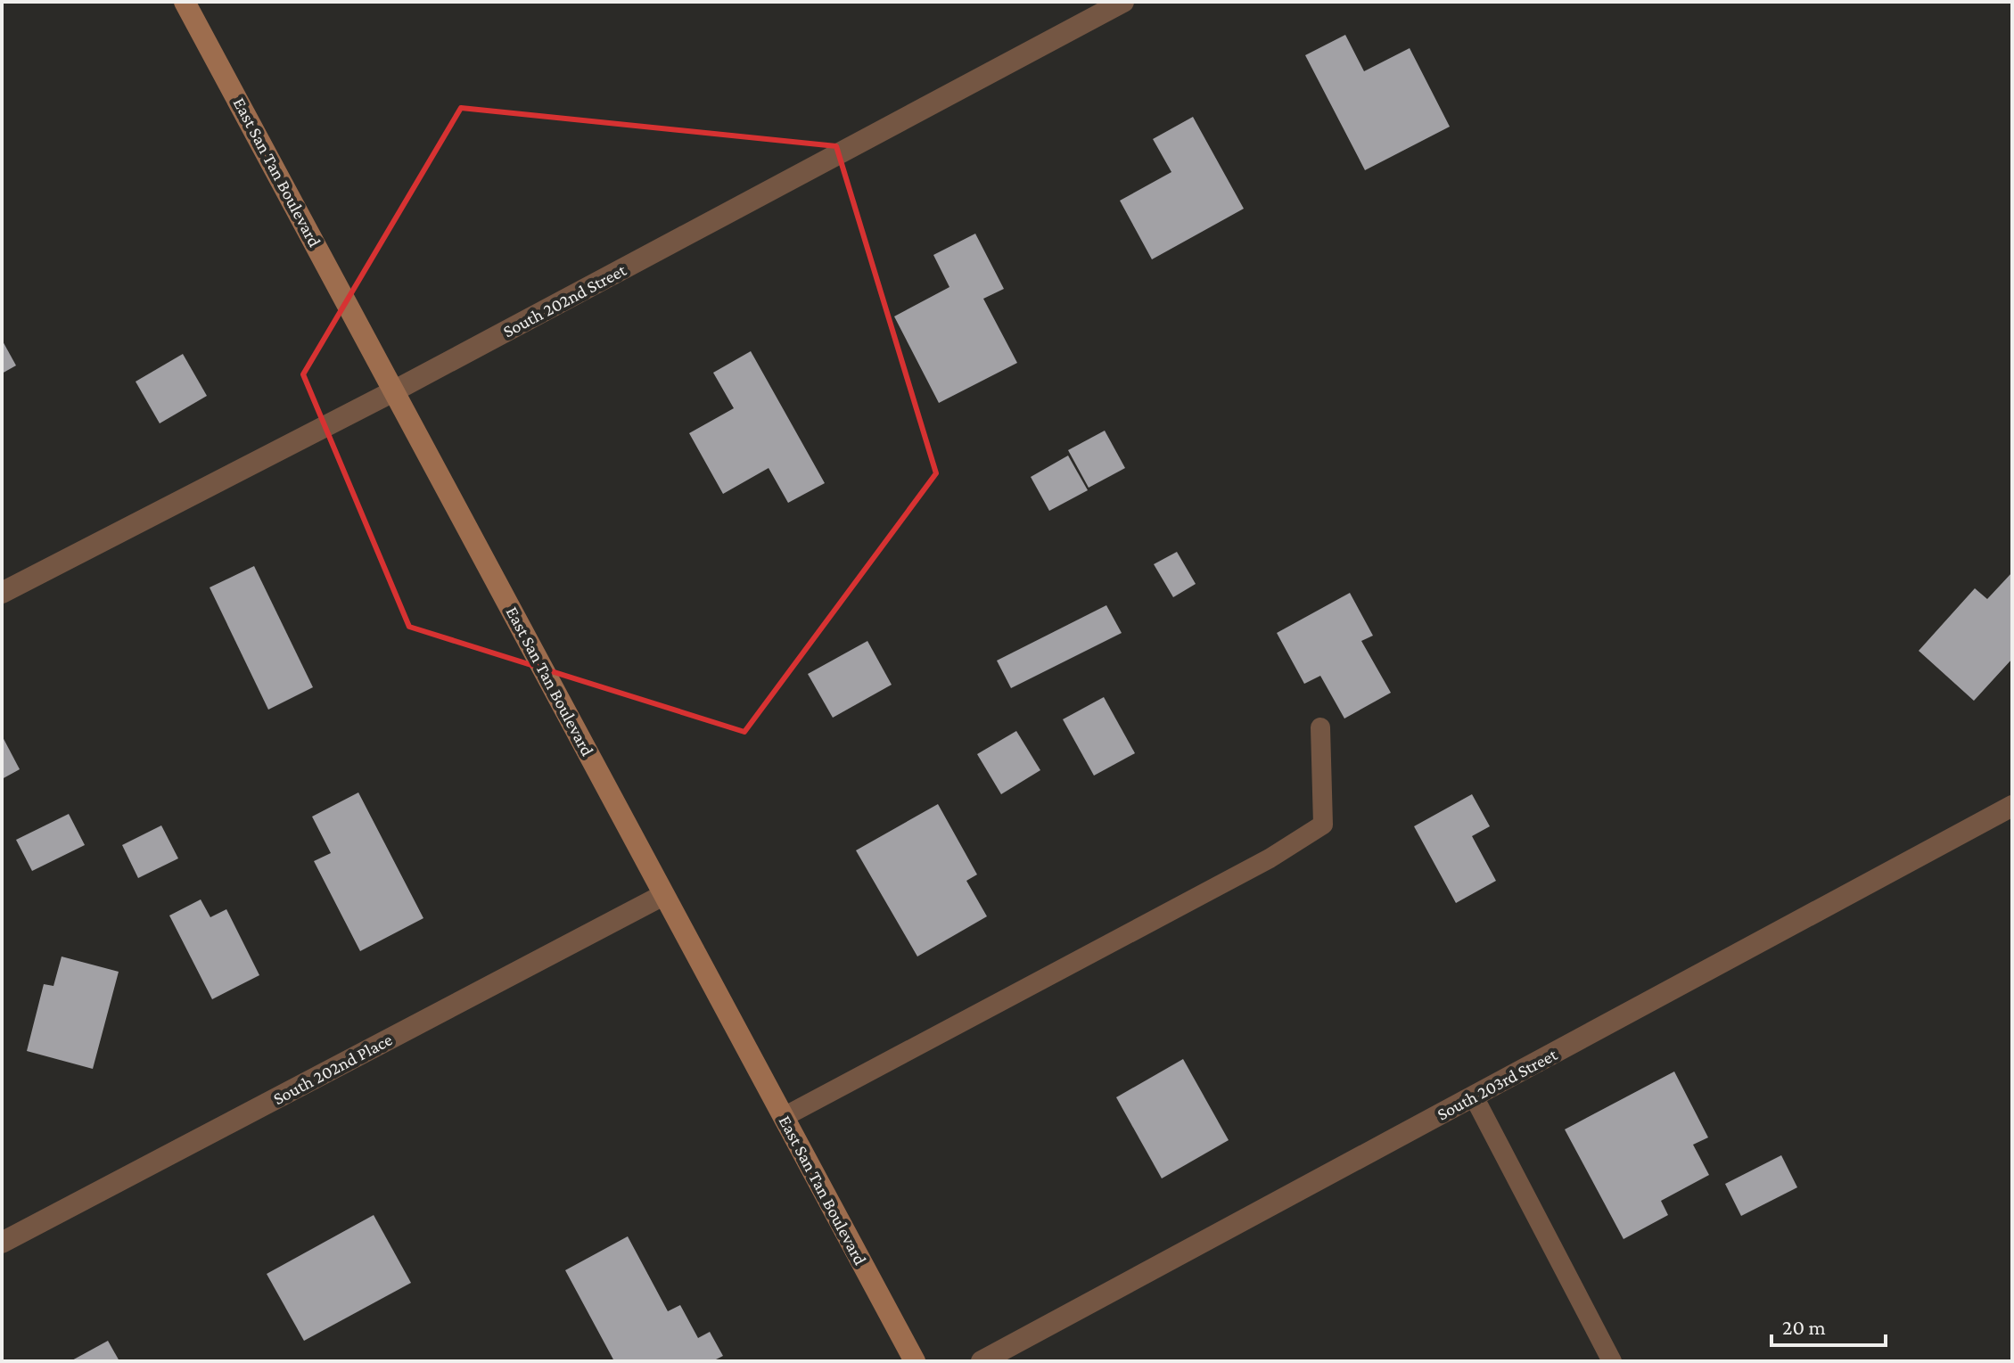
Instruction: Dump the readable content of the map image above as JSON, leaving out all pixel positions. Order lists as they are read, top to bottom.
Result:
{
  "streets": {
    "street": [
      "East San Tan Boulevard",
      "South 202nd Street",
      "South 202nd Place",
      "South 203rd Street"
    ]
  },
  "crossings": [
    ["East San Tan Boulevard", "South 202nd Street"],
    ["East San Tan Boulevard", "South 202nd Place"]
  ],
  "scale_bar": "20 m"
}
